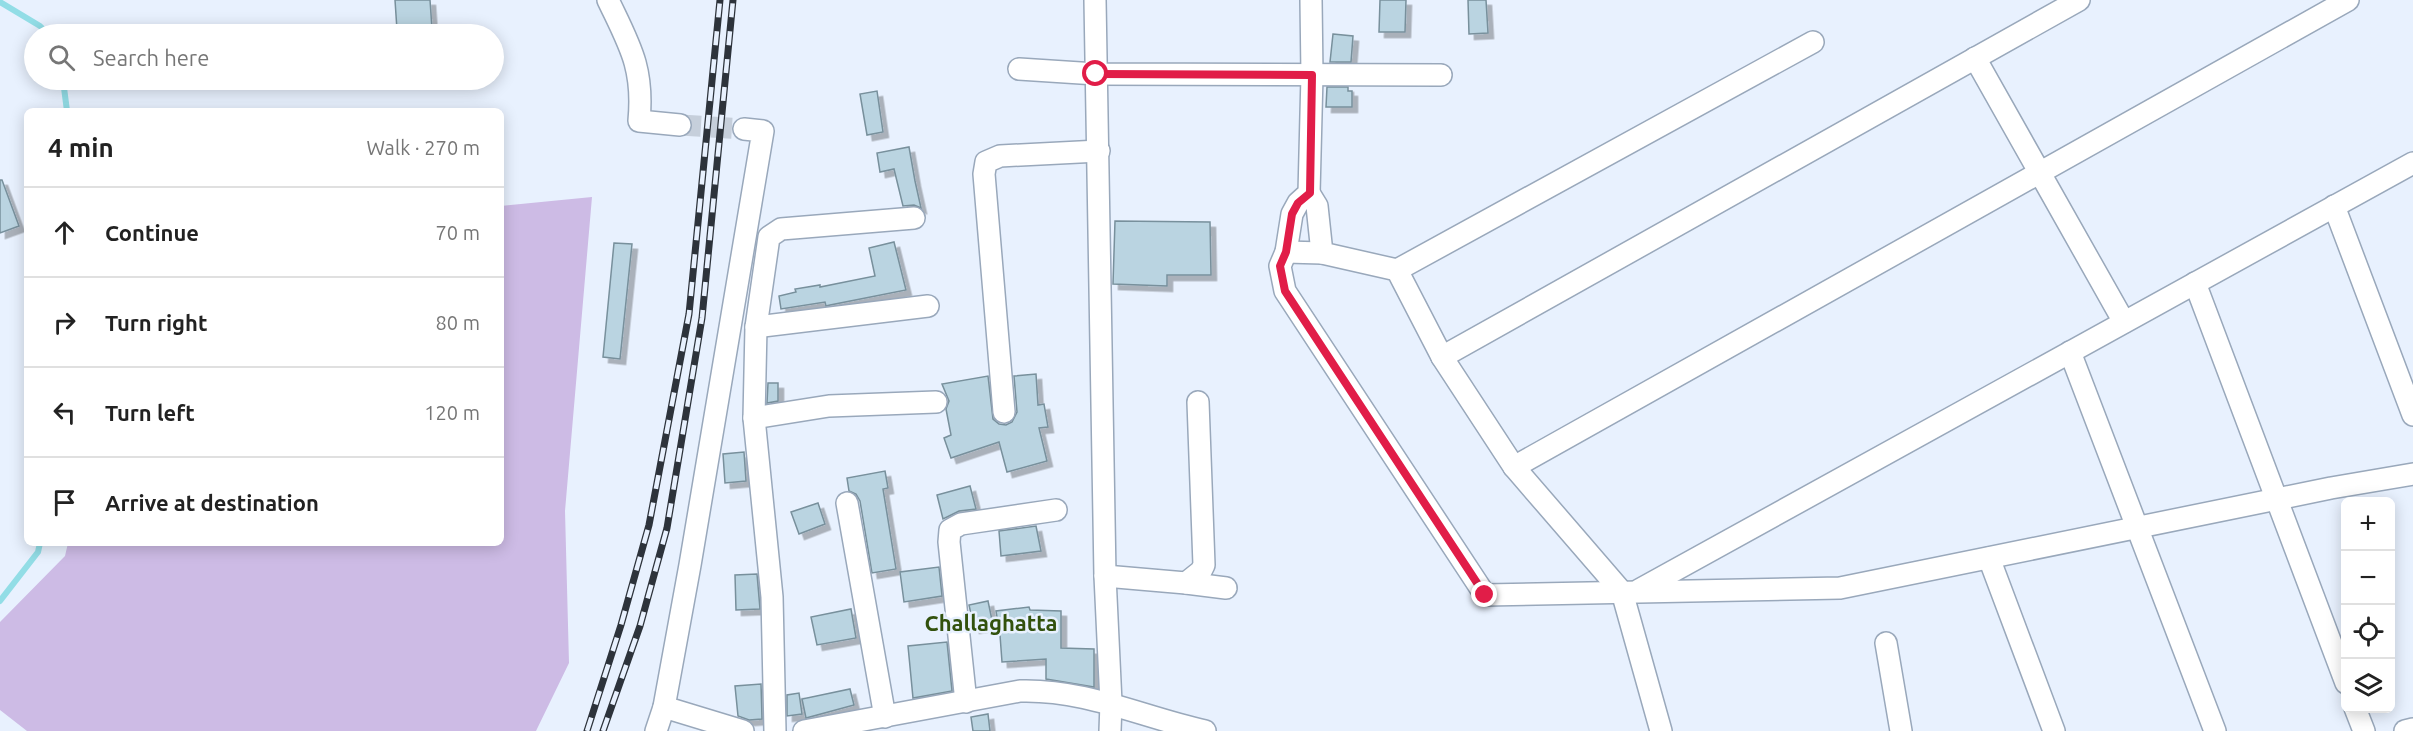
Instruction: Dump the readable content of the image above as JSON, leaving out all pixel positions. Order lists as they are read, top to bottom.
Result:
{
  "districts": ["Challaghatta"],
  "page": {
    "search": "Search here",
    "heading": ["4 min", "Walk · 270 m"],
    "list": [
      ["Continue", "70 m"],
      ["Turn right", "80 m"],
      ["Turn left", "120 m"],
      "Arrive at destination"
    ],
    "map_buttons": ["+", "−"]
  }
}
